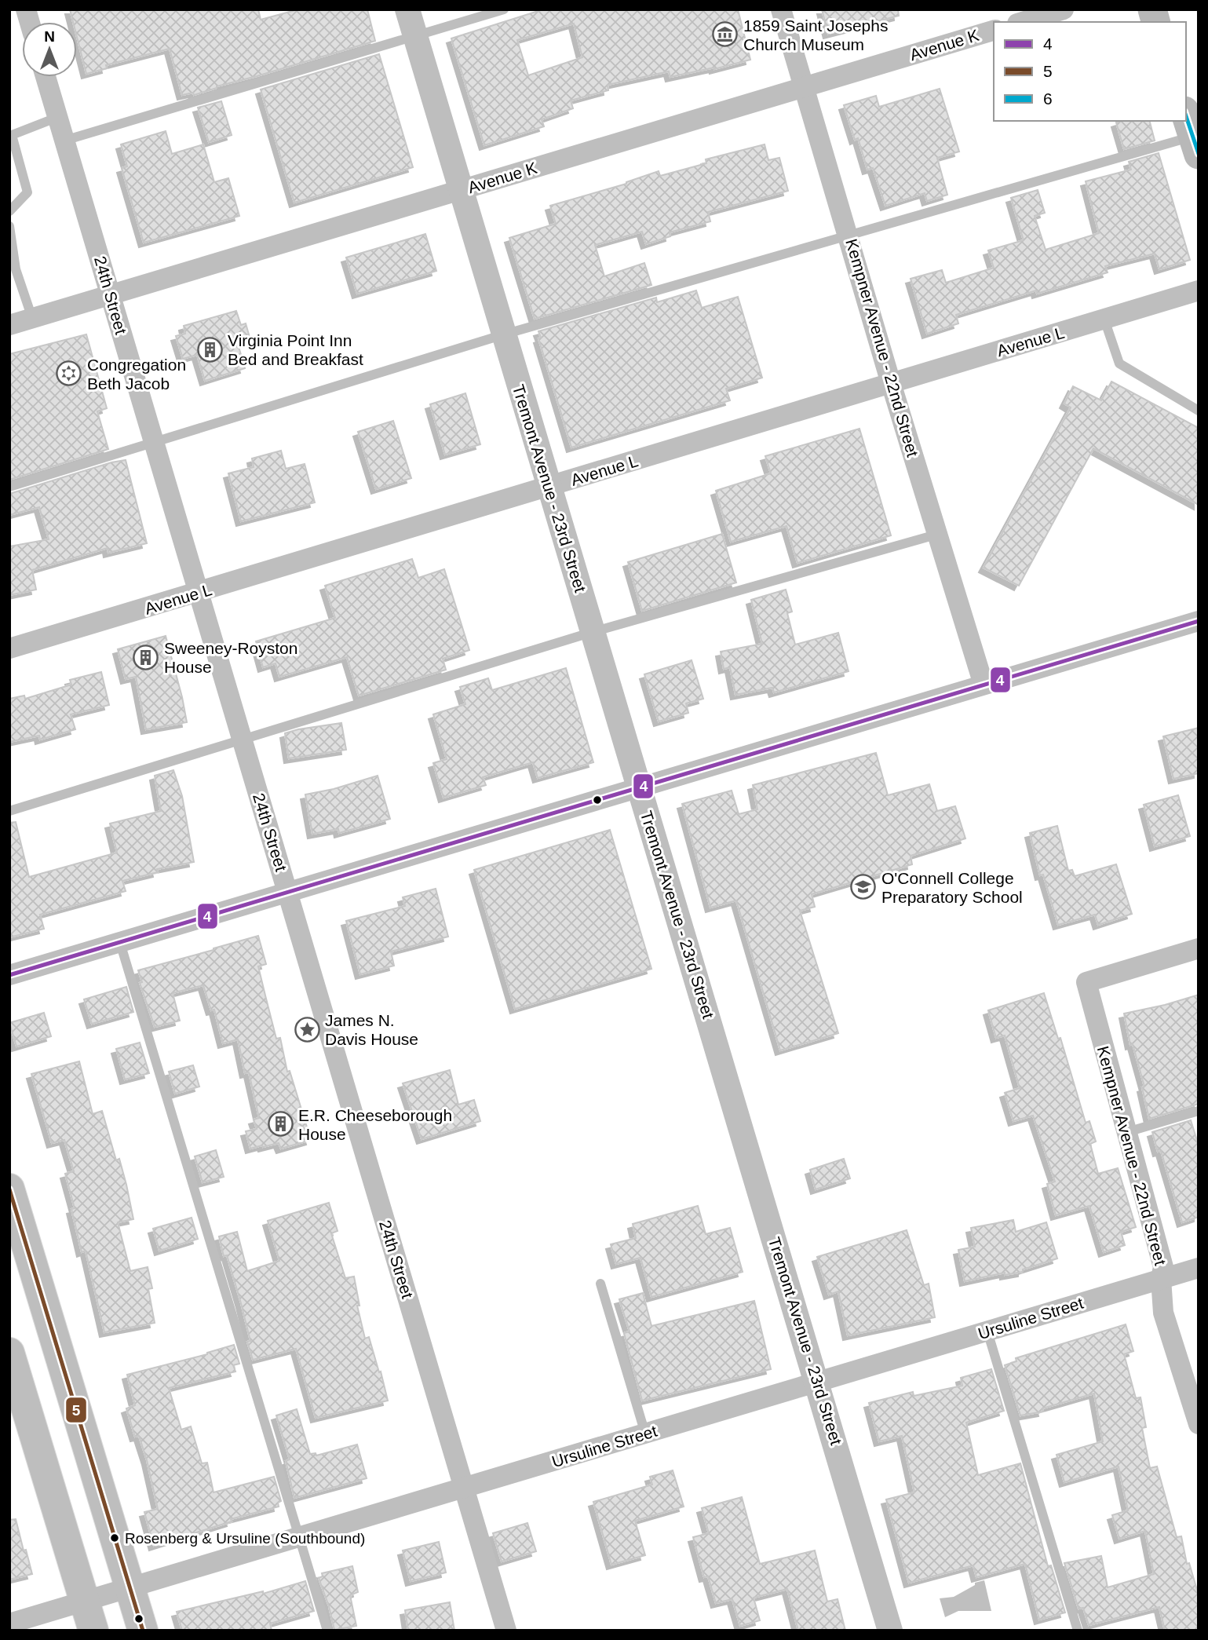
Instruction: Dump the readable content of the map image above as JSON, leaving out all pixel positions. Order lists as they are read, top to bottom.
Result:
{
  "streets": {
    "street": [
      "Avenue K",
      "24th Street",
      "Avenue L",
      "Kempner Avenue - 22nd Street",
      "Tremont Avenue - 23rd Street",
      "Ursuline Street"
    ]
  },
  "crossings": [
    ["Avenue K", "24th Street"],
    ["Avenue K", "Kempner Avenue - 22nd Street"],
    ["Avenue K", "Tremont Avenue - 23rd Street"],
    ["24th Street", "Avenue L"],
    ["24th Street", "Ursuline Street"],
    ["Avenue L", "Kempner Avenue - 22nd Street"],
    ["Avenue L", "Tremont Avenue - 23rd Street"],
    ["Kempner Avenue - 22nd Street", "Ursuline Street"],
    ["Tremont Avenue - 23rd Street", "Ursuline Street"]
  ],
  "places": {
    "museum": ["1859 Saint Josephs Church Museum"],
    "building": ["Virginia Point Inn Bed and Breakfast", "Sweeney-Royston House", "E.R. Cheeseborough House"],
    "synagogue": ["Congregation Beth Jacob"],
    "school or university": ["O'Connell College Preparatory School"],
    "place": ["James N. Davis House"],
    "other": ["Rosenberg & Ursuline (Southbound)"]
  },
  "lines": ["transit line 6", "transit line 4", "transit line 5"],
  "legend": ["4", "5", "6"],
  "north": "top"
}
